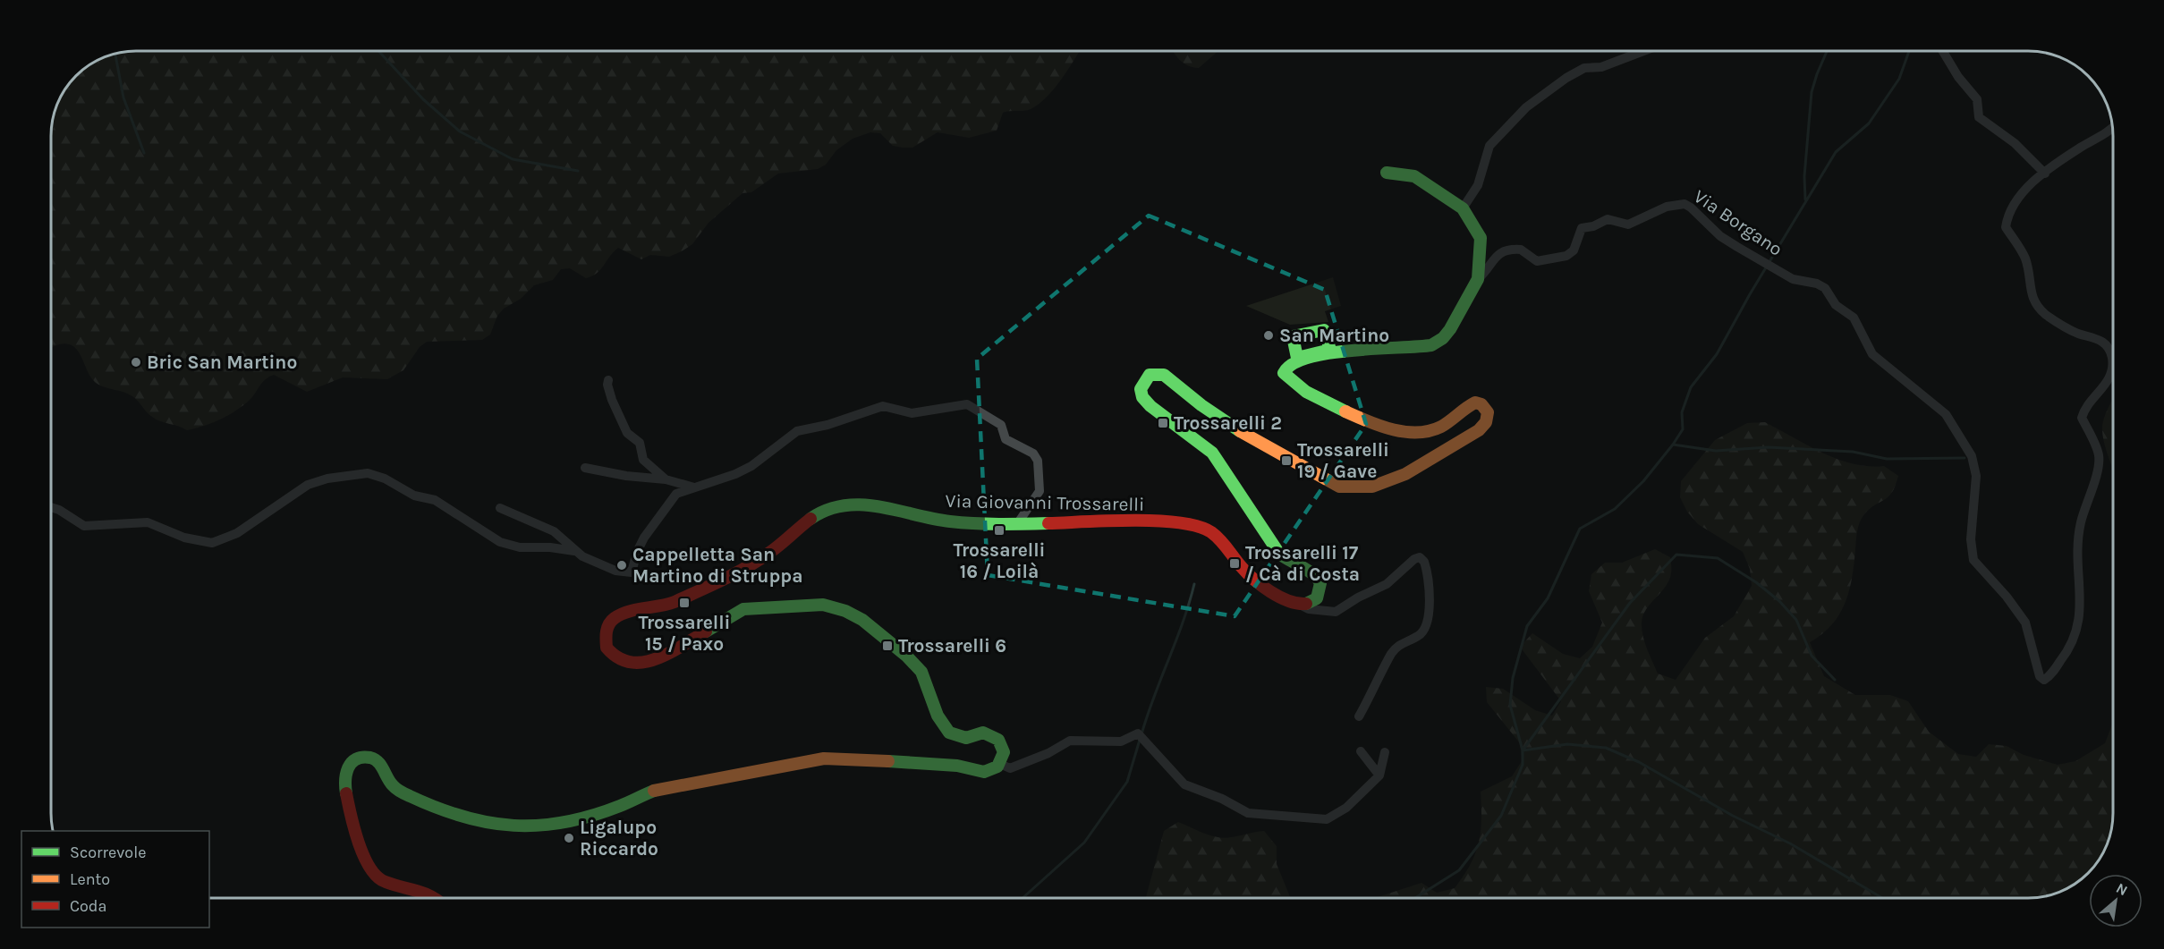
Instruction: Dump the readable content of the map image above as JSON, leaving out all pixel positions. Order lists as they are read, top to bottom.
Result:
{
  "streets": {
    "street": ["Via Borgano", "Via Giovanni Trossarelli"]
  },
  "places": {
    "other": [
      "San Martino",
      "Bric San Martino",
      "Cappelletta San Martino di Struppa",
      "Ligalupo Riccardo"
    ],
    "transit": [
      "Trossarelli 2",
      "Trossarelli 19 / Gave",
      "Trossarelli 16 / Loilà",
      "Trossarelli 17 / Cà di Costa",
      "Trossarelli 15 / Paxo",
      "Trossarelli 6"
    ]
  },
  "legend": ["Scorrevole", "Lento", "Coda"],
  "north": "top right"
}
